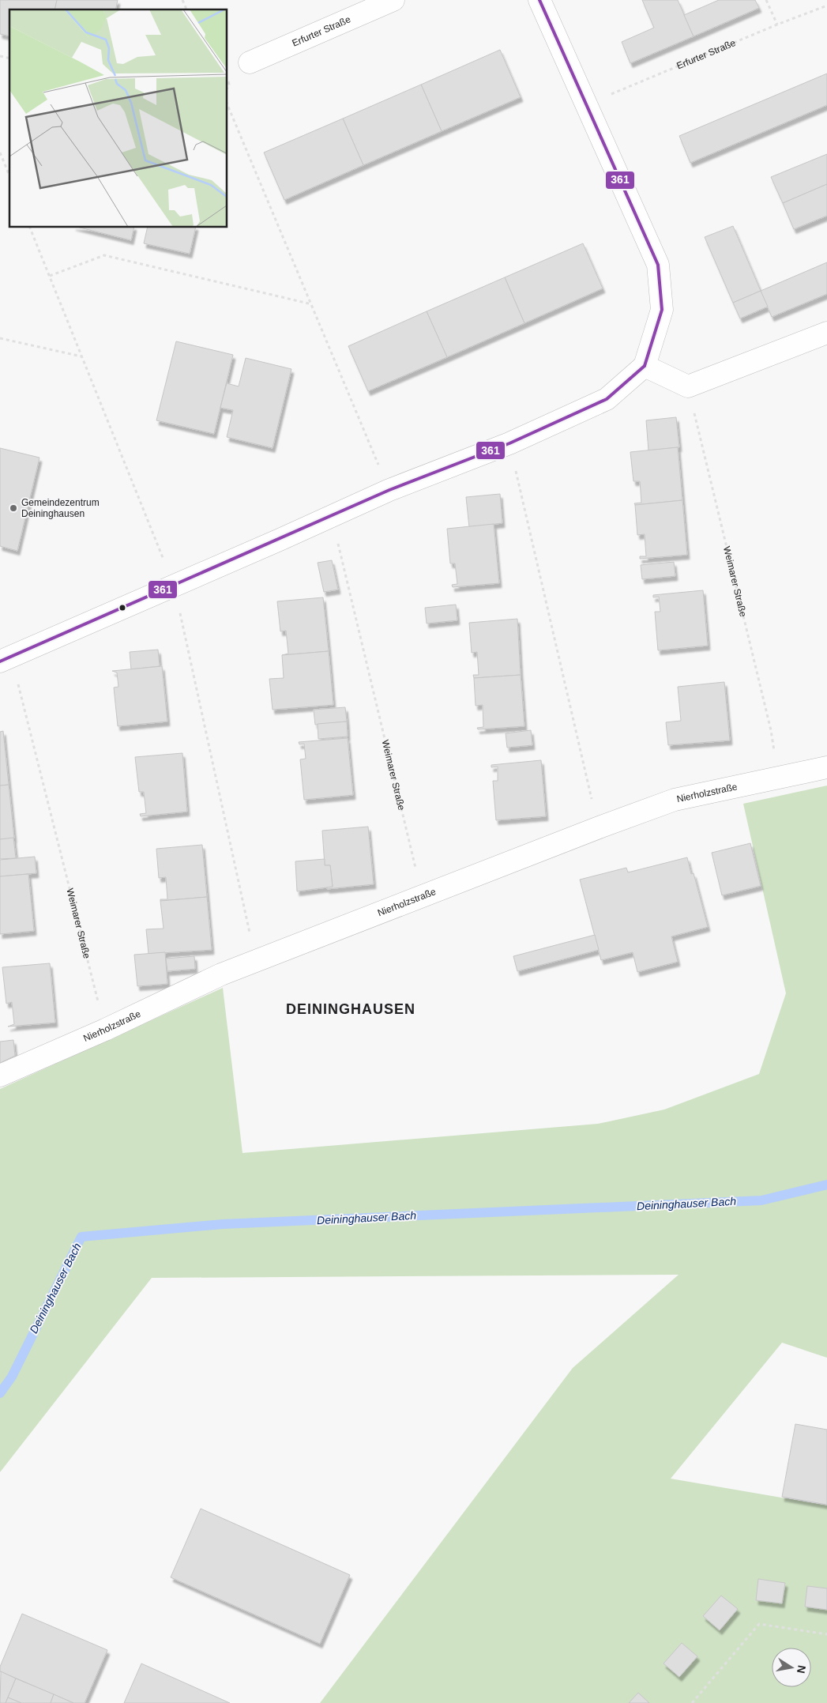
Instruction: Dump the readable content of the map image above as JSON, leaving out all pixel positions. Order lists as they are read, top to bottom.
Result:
{
  "streets": {
    "street": ["Erfurter Straße", "Nierholzstraße"],
    "path": ["Weimarer Straße"]
  },
  "crossings": [
    ["Weimarer Straße", "Nierholzstraße"]
  ],
  "districts": ["DEININGHAUSEN"],
  "water": ["Deininghauser Bach"],
  "places": ["Gemeindezentrum Deininghausen"],
  "lines": ["transit line 361"],
  "north": "right"
}
